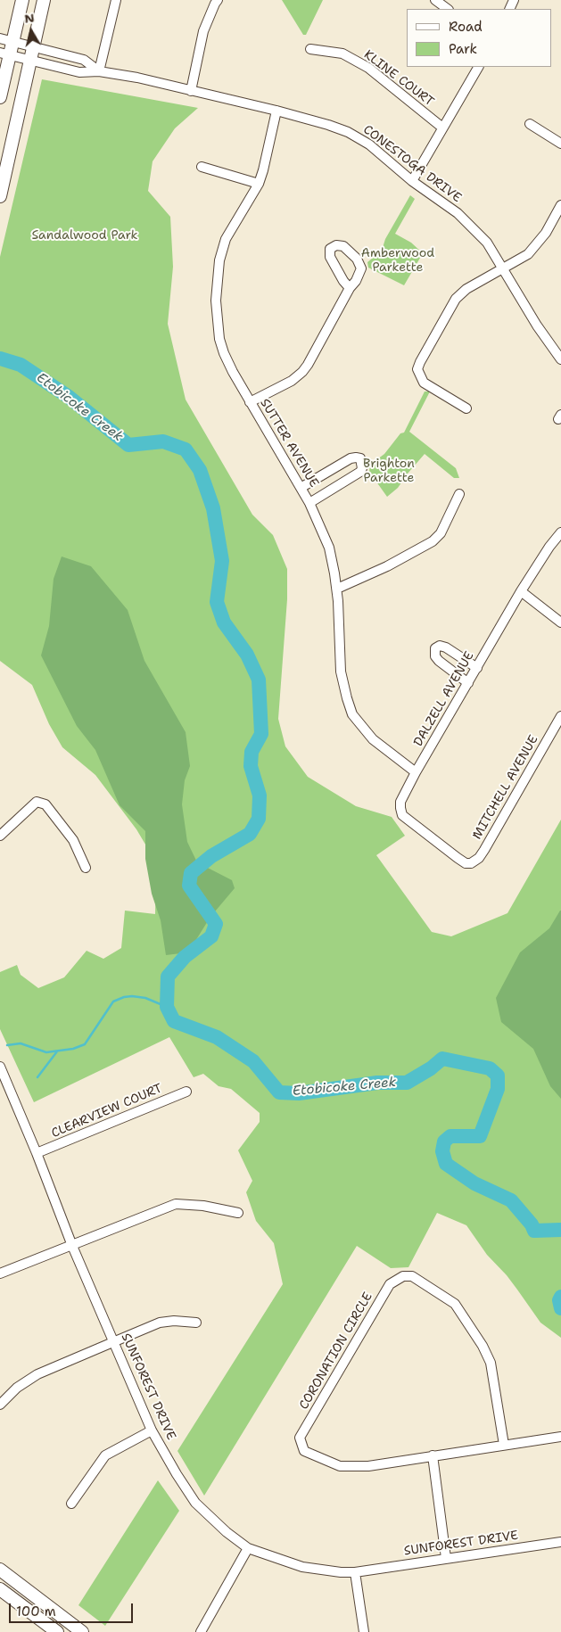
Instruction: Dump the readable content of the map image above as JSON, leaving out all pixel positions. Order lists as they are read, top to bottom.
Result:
{
  "streets": {
    "street": [
      "KLINE COURT",
      "CONESTOGA DRIVE",
      "SUTTER AVENUE",
      "DALZELL AVENUE",
      "MITCHELL AVENUE",
      "CLEARVIEW COURT",
      "CORONATION CIRCLE",
      "SUNFOREST DRIVE"
    ]
  },
  "crossings": [
    ["CONESTOGA DRIVE", "SUTTER AVENUE"],
    ["SUTTER AVENUE", "DALZELL AVENUE"],
    ["DALZELL AVENUE", "MITCHELL AVENUE"],
    ["CLEARVIEW COURT", "SUNFOREST DRIVE"]
  ],
  "water": ["Etobicoke Creek"],
  "parks": ["Sandalwood Park", "Amberwood Parkette", "Brighton Parkette"],
  "legend": ["Road", "Park"],
  "scale_bar": "100 m",
  "north": "top"
}
